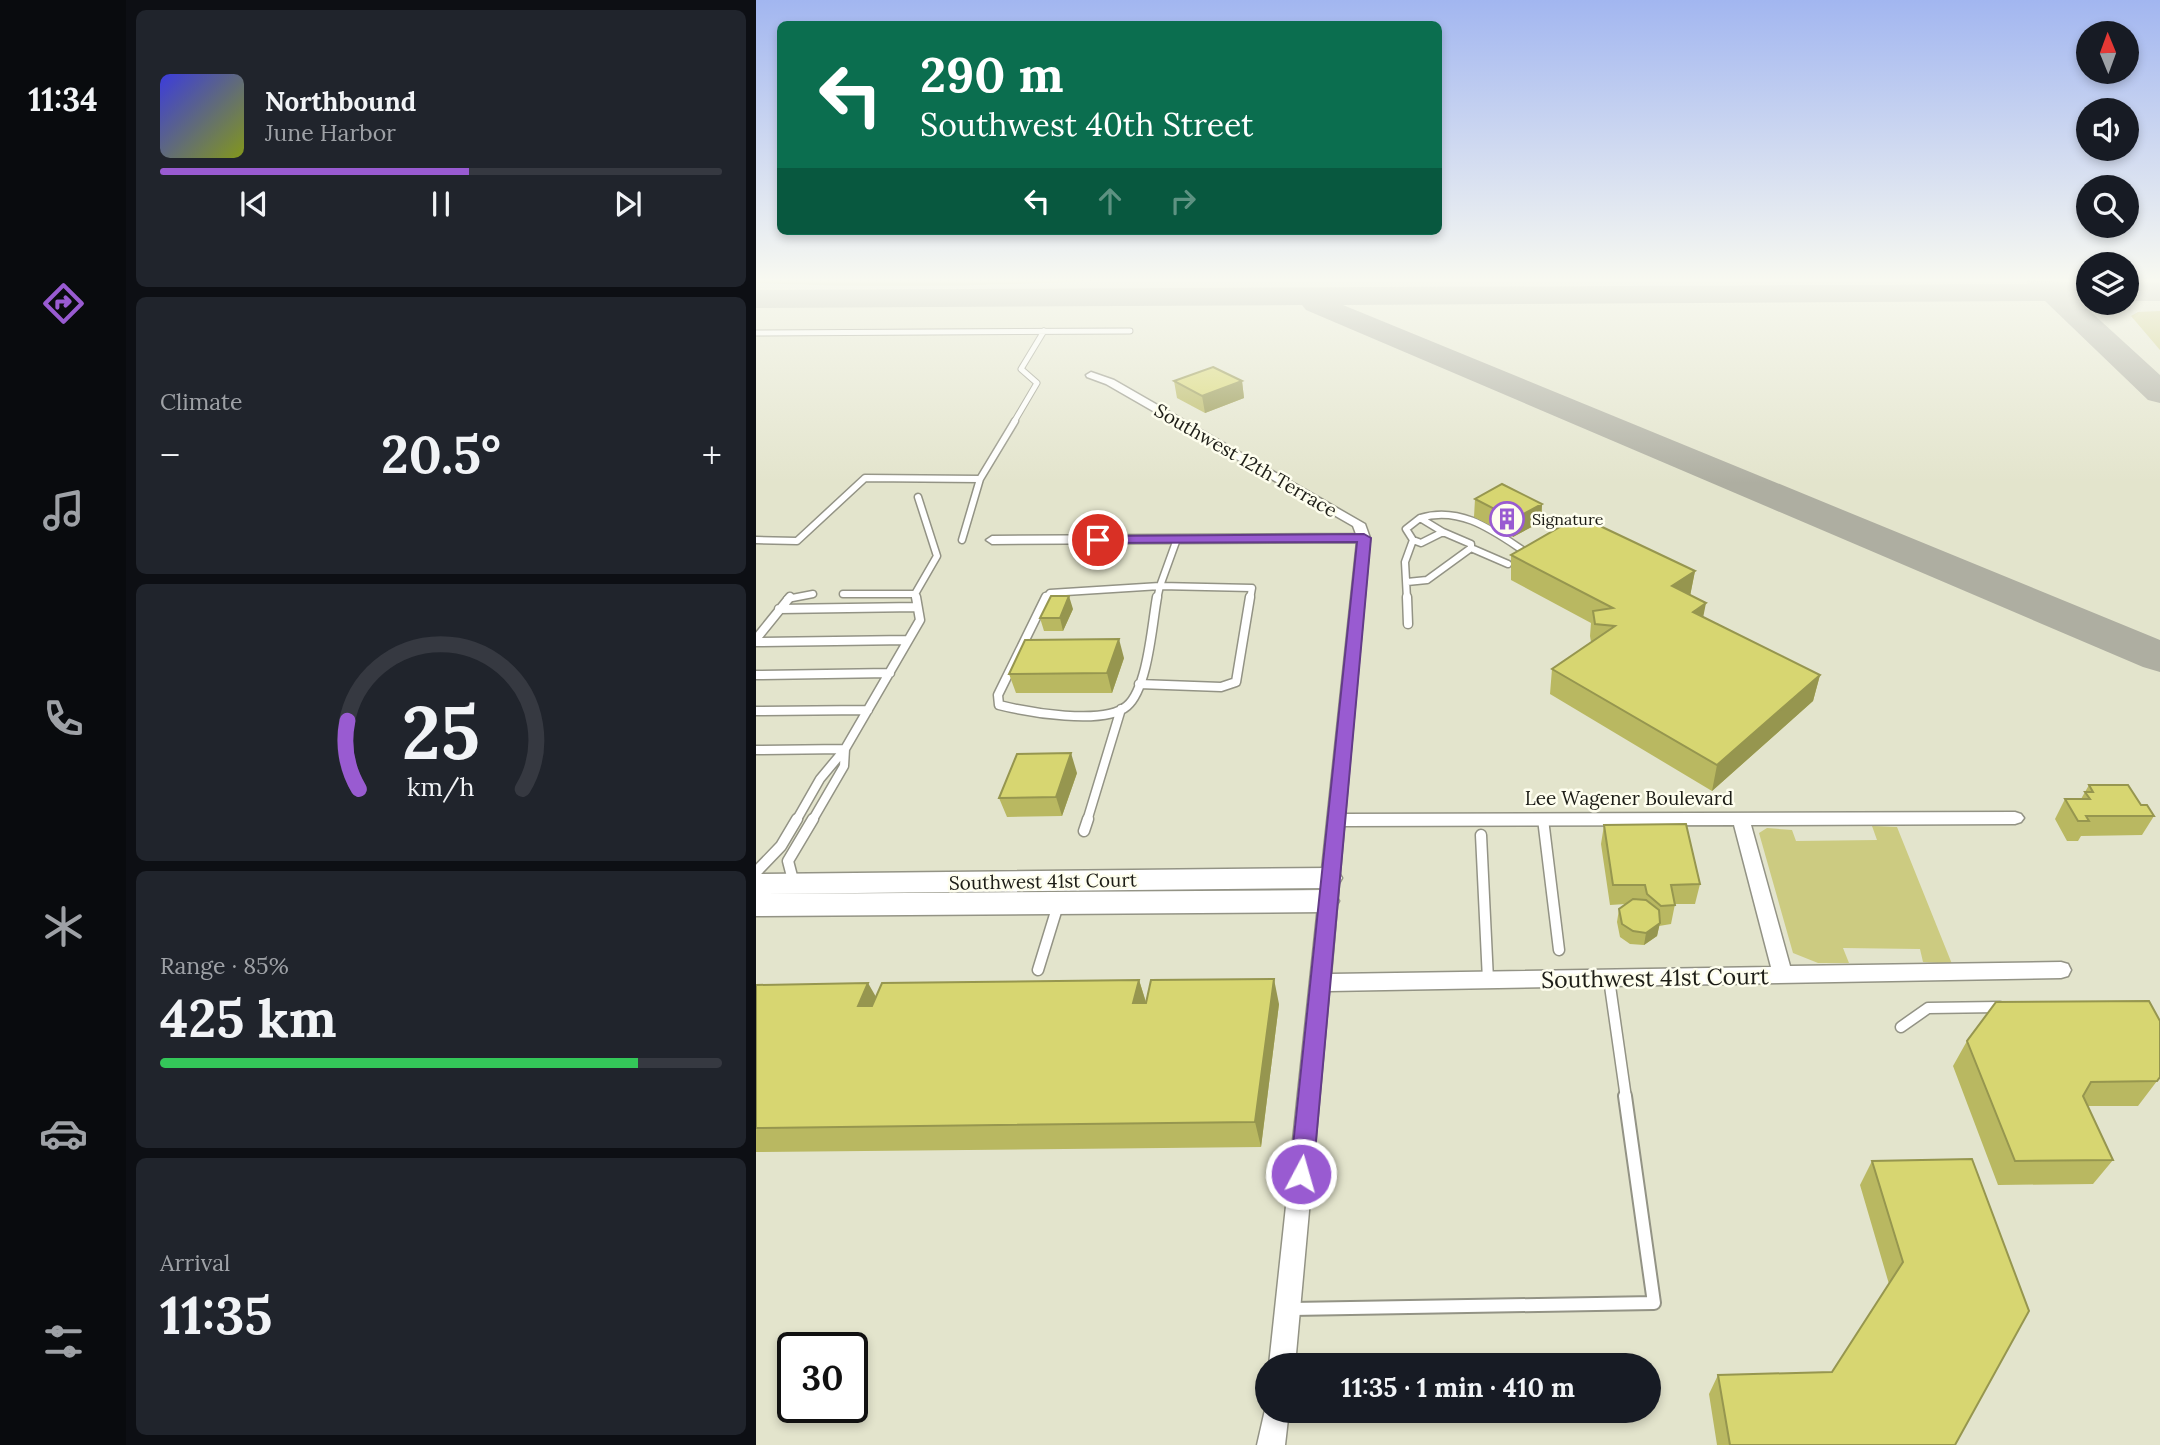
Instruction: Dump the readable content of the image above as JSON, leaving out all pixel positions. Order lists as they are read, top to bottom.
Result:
{
  "streets": {
    "street": ["Southwest 12th Terrace", "Lee Wagener Boulevard", "Southwest 41st Court"]
  },
  "places": {
    "building": ["Signature"]
  },
  "north": "top",
  "page": {
    "tabs": "11:34",
    "turn": ["290 m", "Southwest 40th Street"],
    "song": ["Northbound", "June Harbor"],
    "tile": [
      "Climate",
      ["Range · 85%", "425 km"],
      ["Arrival", "11:35"]
    ],
    "heat": ["−", "20.5°", "+"],
    "limit": "30",
    "trip": "11:35 · 1 min · 410 m",
    "gauge": ["25", "km/h"]
  }
}
